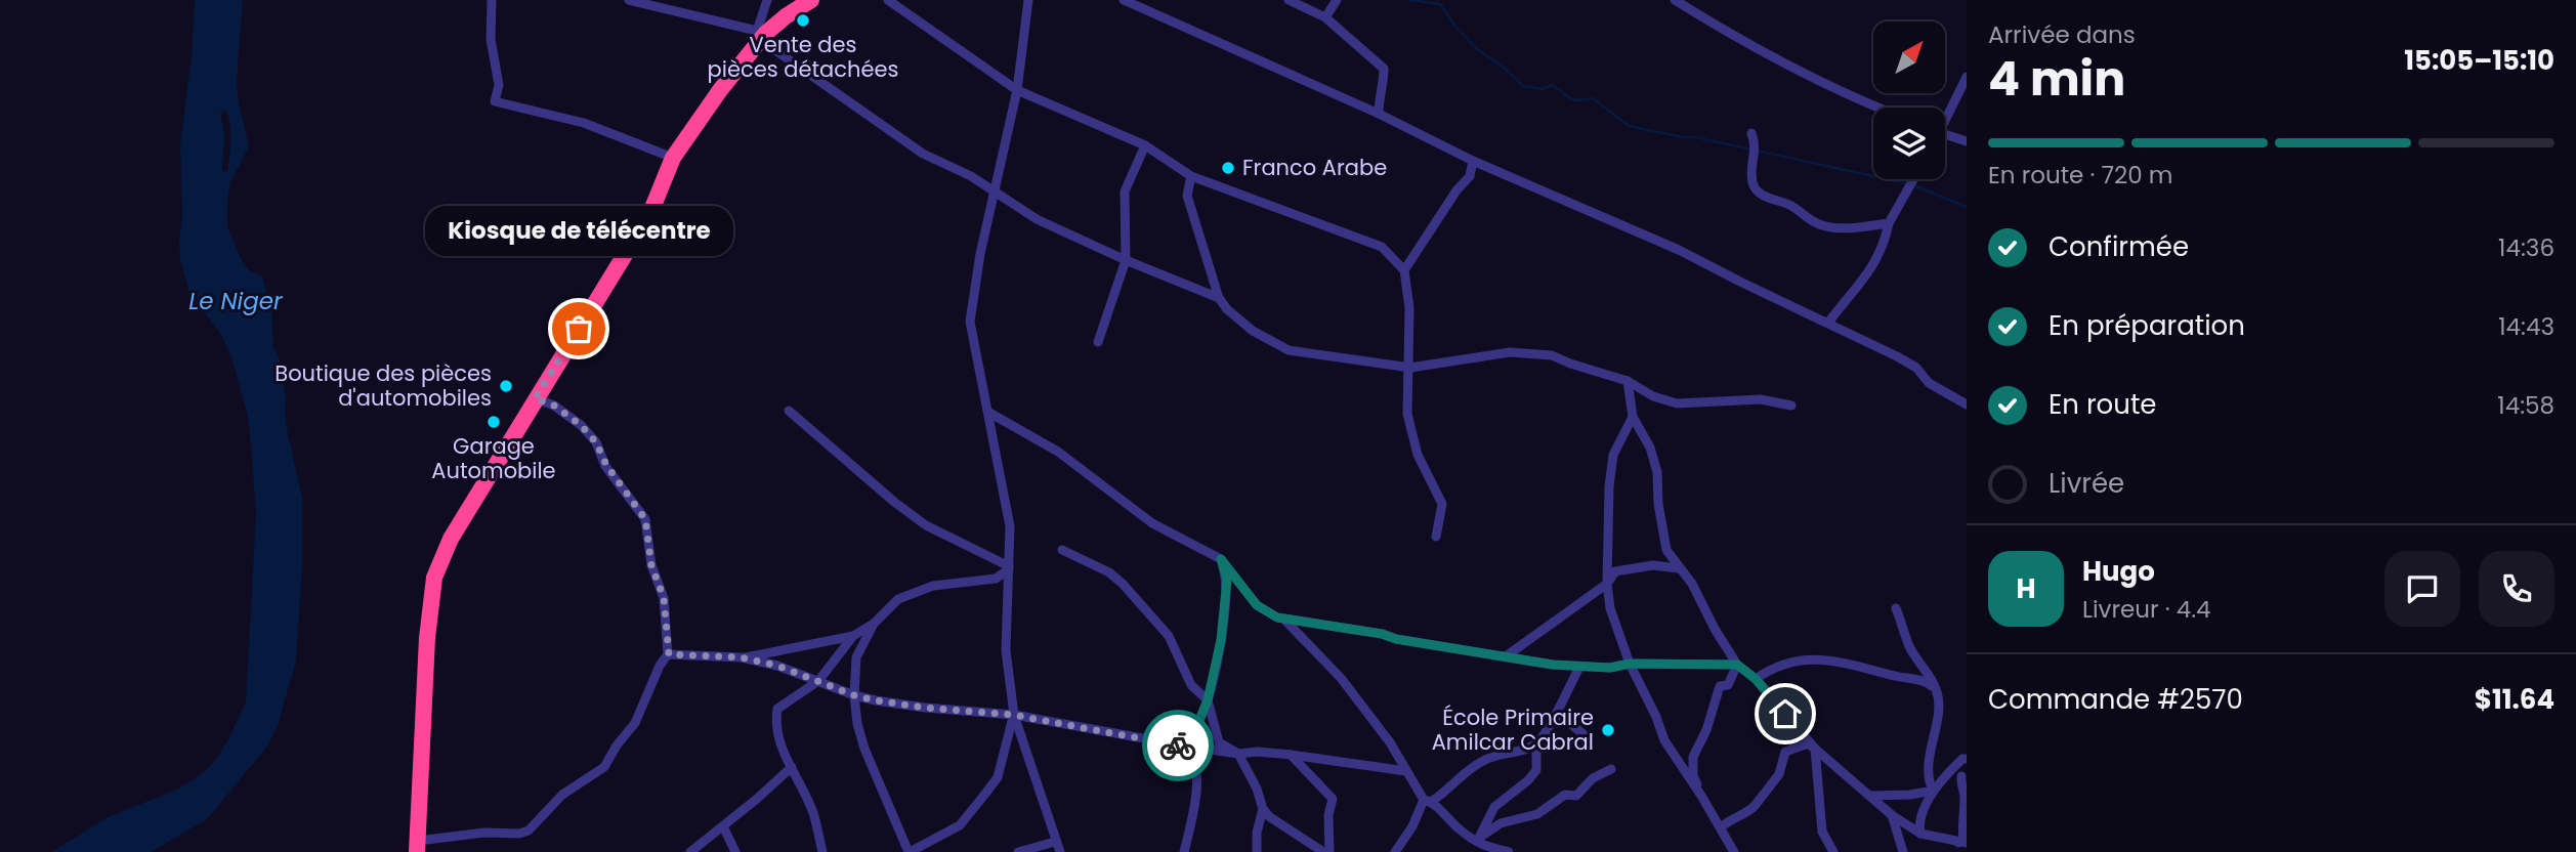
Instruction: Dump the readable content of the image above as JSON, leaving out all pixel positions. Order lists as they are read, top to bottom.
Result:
{
  "water": ["Le Niger"],
  "places": [
    "Vente des pièces détachées",
    "Franco Arabe",
    "Kiosque de télécentre",
    "Boutique des pièces d'automobiles",
    "Garage Automobile",
    "École Primaire Amilcar Cabral"
  ],
  "north": "top right",
  "page": {
    "heading": ["4 min", "Arrivée dans", "15:05–15:10"],
    "panel": [
      "Hugo",
      "Livreur · 4.4",
      "Commande #2570",
      "$11.64"
    ],
    "bar": "En route · 720 m",
    "bubble": "Kiosque de télécentre",
    "list": [
      ["Confirmée", "14:36"],
      ["En préparation", "14:43"],
      ["En route", "14:58"],
      "Livrée"
    ],
    "round": "H"
  }
}
